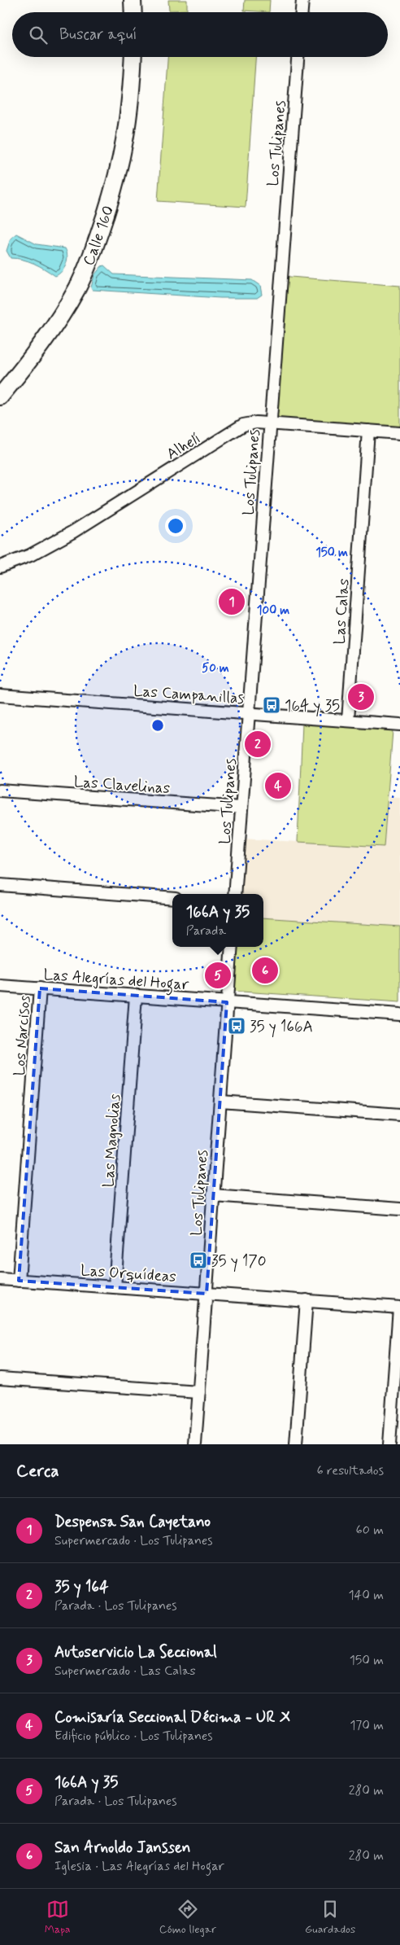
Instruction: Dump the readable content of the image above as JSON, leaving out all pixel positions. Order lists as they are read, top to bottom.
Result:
{
  "streets": {
    "main road": ["Calle 160"],
    "street": [
      "Los Tulipanes",
      "Alhelí",
      "Las Calas",
      "Las Campanillas",
      "Las Clavelinas",
      "Las Alegrías del Hogar",
      "Los Narcisos",
      "Las Magnolias",
      "Las Orquídeas"
    ]
  },
  "crossings": [
    ["Los Tulipanes", "Alhelí"],
    ["Los Tulipanes", "Las Campanillas"],
    ["Los Tulipanes", "Las Clavelinas"],
    ["Los Tulipanes", "Las Alegrías del Hogar"],
    ["Los Tulipanes", "Las Orquídeas"],
    ["Alhelí", "Las Calas"],
    ["Las Calas", "Las Campanillas"],
    ["Las Alegrías del Hogar", "Los Narcisos"],
    ["Las Alegrías del Hogar", "Las Magnolias"],
    ["Los Narcisos", "Las Orquídeas"],
    ["Las Magnolias", "Las Orquídeas"]
  ],
  "places": {
    "bus stop": ["164 y 35", "35 y 166A", "35 y 170"]
  },
  "page": {
    "search": "Buscar aquí",
    "pins": [
      "1",
      "3",
      "2",
      "4",
      "6",
      "5"
    ],
    "popup": ["166A y 35", "Parada"],
    "heading": ["Cerca", "6 resultados"],
    "list": [
      {
        "mark": "1",
        "name": "Despensa San Cayetano",
        "note": "Supermercado · Los Tulipanes",
        "value": "60 m"
      },
      {
        "mark": "2",
        "name": "35 y 164",
        "note": "Parada · Los Tulipanes",
        "value": "140 m"
      },
      {
        "mark": "3",
        "name": "Autoservicio La Seccional",
        "note": "Supermercado · Las Calas",
        "value": "150 m"
      },
      {
        "mark": "4",
        "name": "Comisaría Seccional Décima - UR X",
        "note": "Edificio público · Los Tulipanes",
        "value": "170 m"
      },
      {
        "mark": "5",
        "name": "166A y 35",
        "note": "Parada · Los Tulipanes",
        "value": "280 m"
      },
      {
        "mark": "6",
        "name": "San Arnoldo Janssen",
        "note": "Iglesia · Las Alegrías del Hogar",
        "value": "280 m"
      }
    ],
    "nav": ["Mapa", "Cómo llegar", "Guardados"]
  },
  "rings": ["150 m", "100 m", "50 m"]
}
